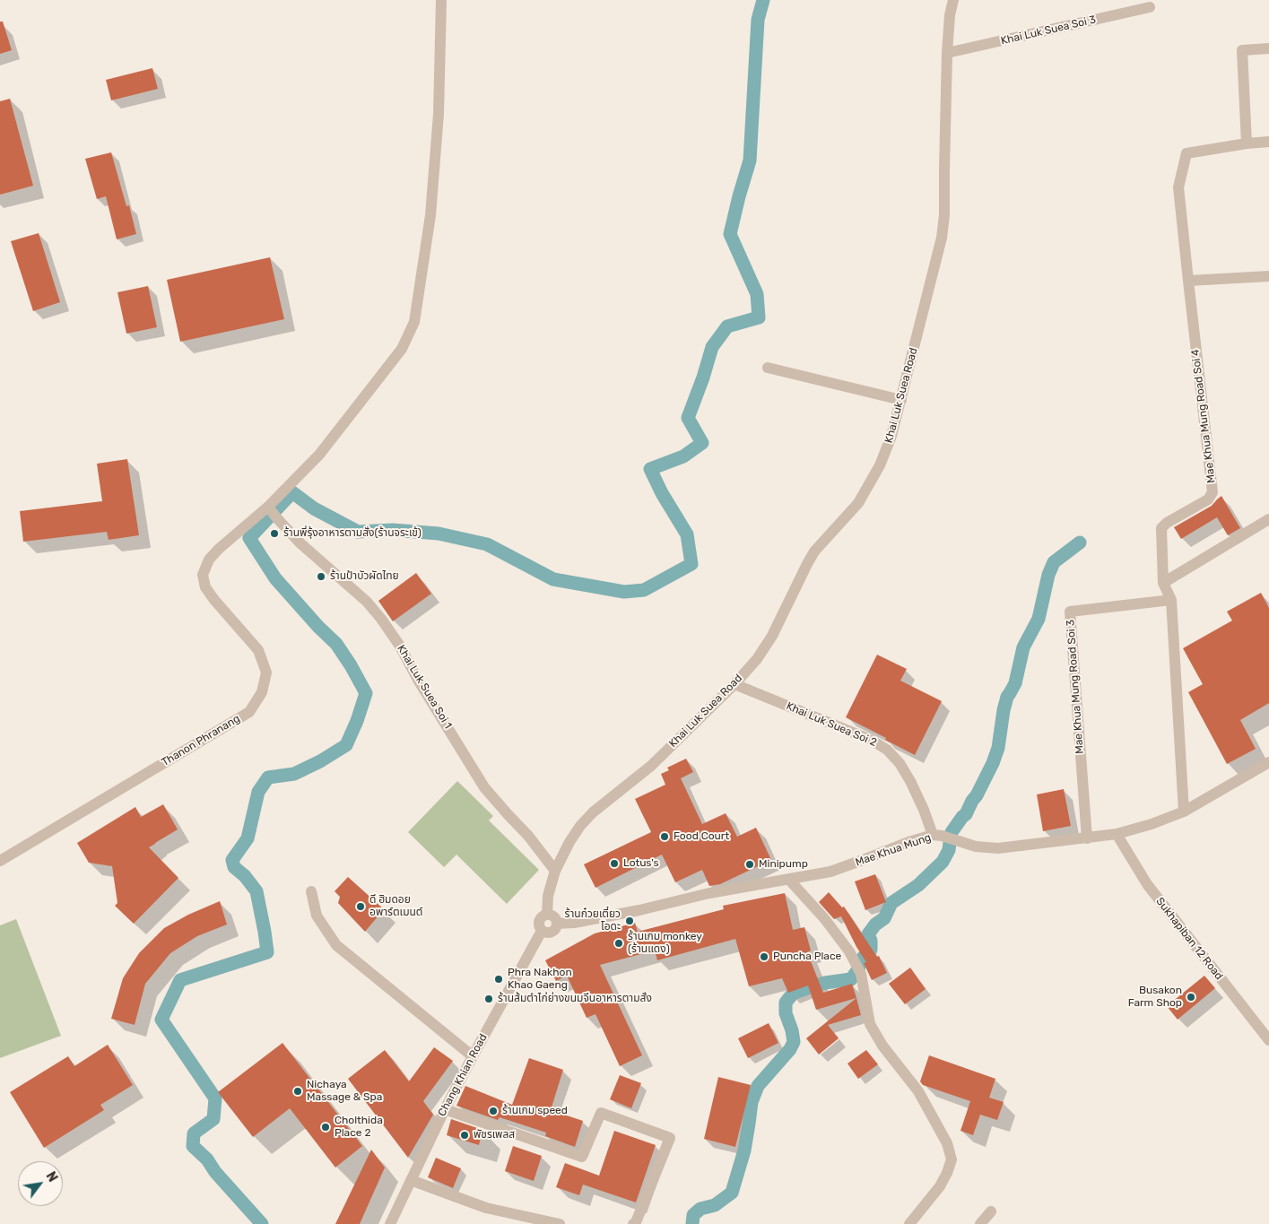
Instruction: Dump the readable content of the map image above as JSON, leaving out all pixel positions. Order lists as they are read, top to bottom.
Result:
{
  "streets": {
    "street": [
      "Khai Luk Suea Soi 3",
      "Khai Luk Suea Road",
      "Mae Khua Mung Road Soi 4",
      "Khai Luk Suea Soi 1",
      "Mae Khua Mung Road Soi 3",
      "Khai Luk Suea Soi 2",
      "Thanon Phranang",
      "Mae Khua Mung",
      "Sukhapiban 12 Road",
      "Chang Khian Road"
    ]
  },
  "crossings": [
    ["Khai Luk Suea Soi 3", "Khai Luk Suea Road"],
    ["Khai Luk Suea Road", "Khai Luk Suea Soi 1"],
    ["Khai Luk Suea Road", "Khai Luk Suea Soi 2"],
    ["Khai Luk Suea Road", "Mae Khua Mung"],
    ["Khai Luk Suea Road", "Chang Khian Road"],
    ["Mae Khua Mung Road Soi 4", "Mae Khua Mung Road Soi 3"],
    ["Mae Khua Mung Road Soi 4", "Mae Khua Mung"],
    ["Khai Luk Suea Soi 1", "Thanon Phranang"],
    ["Mae Khua Mung Road Soi 3", "Mae Khua Mung"],
    ["Khai Luk Suea Soi 2", "Mae Khua Mung"],
    ["Mae Khua Mung", "Sukhapiban 12 Road"],
    ["Mae Khua Mung", "Chang Khian Road"]
  ],
  "places": [
    "ร้านพี่รุ้งอาหารตามสั่ง(ร้านจระเข้)",
    "ร้านป้าบัวผัดไทย",
    "Food Court",
    "Lotus's",
    "Minipump",
    "ดี ฮิมดอย อพาร์ตเมนต์",
    "ร้านก๋วยเตี๋ยว โอดะ",
    "ร้านเกม monkey (ร้านแดง)",
    "Puncha Place",
    "Phra Nakhon Khao Gaeng",
    "Busakon Farm Shop",
    "ร้านส้มตำไก่ย่างขนมจีนอาหารตามสั่ง",
    "Nichaya Massage & Spa",
    "ร้านเกม speed",
    "Cholthida Place 2",
    "พัชรเพลส"
  ],
  "north": "top right"
}
